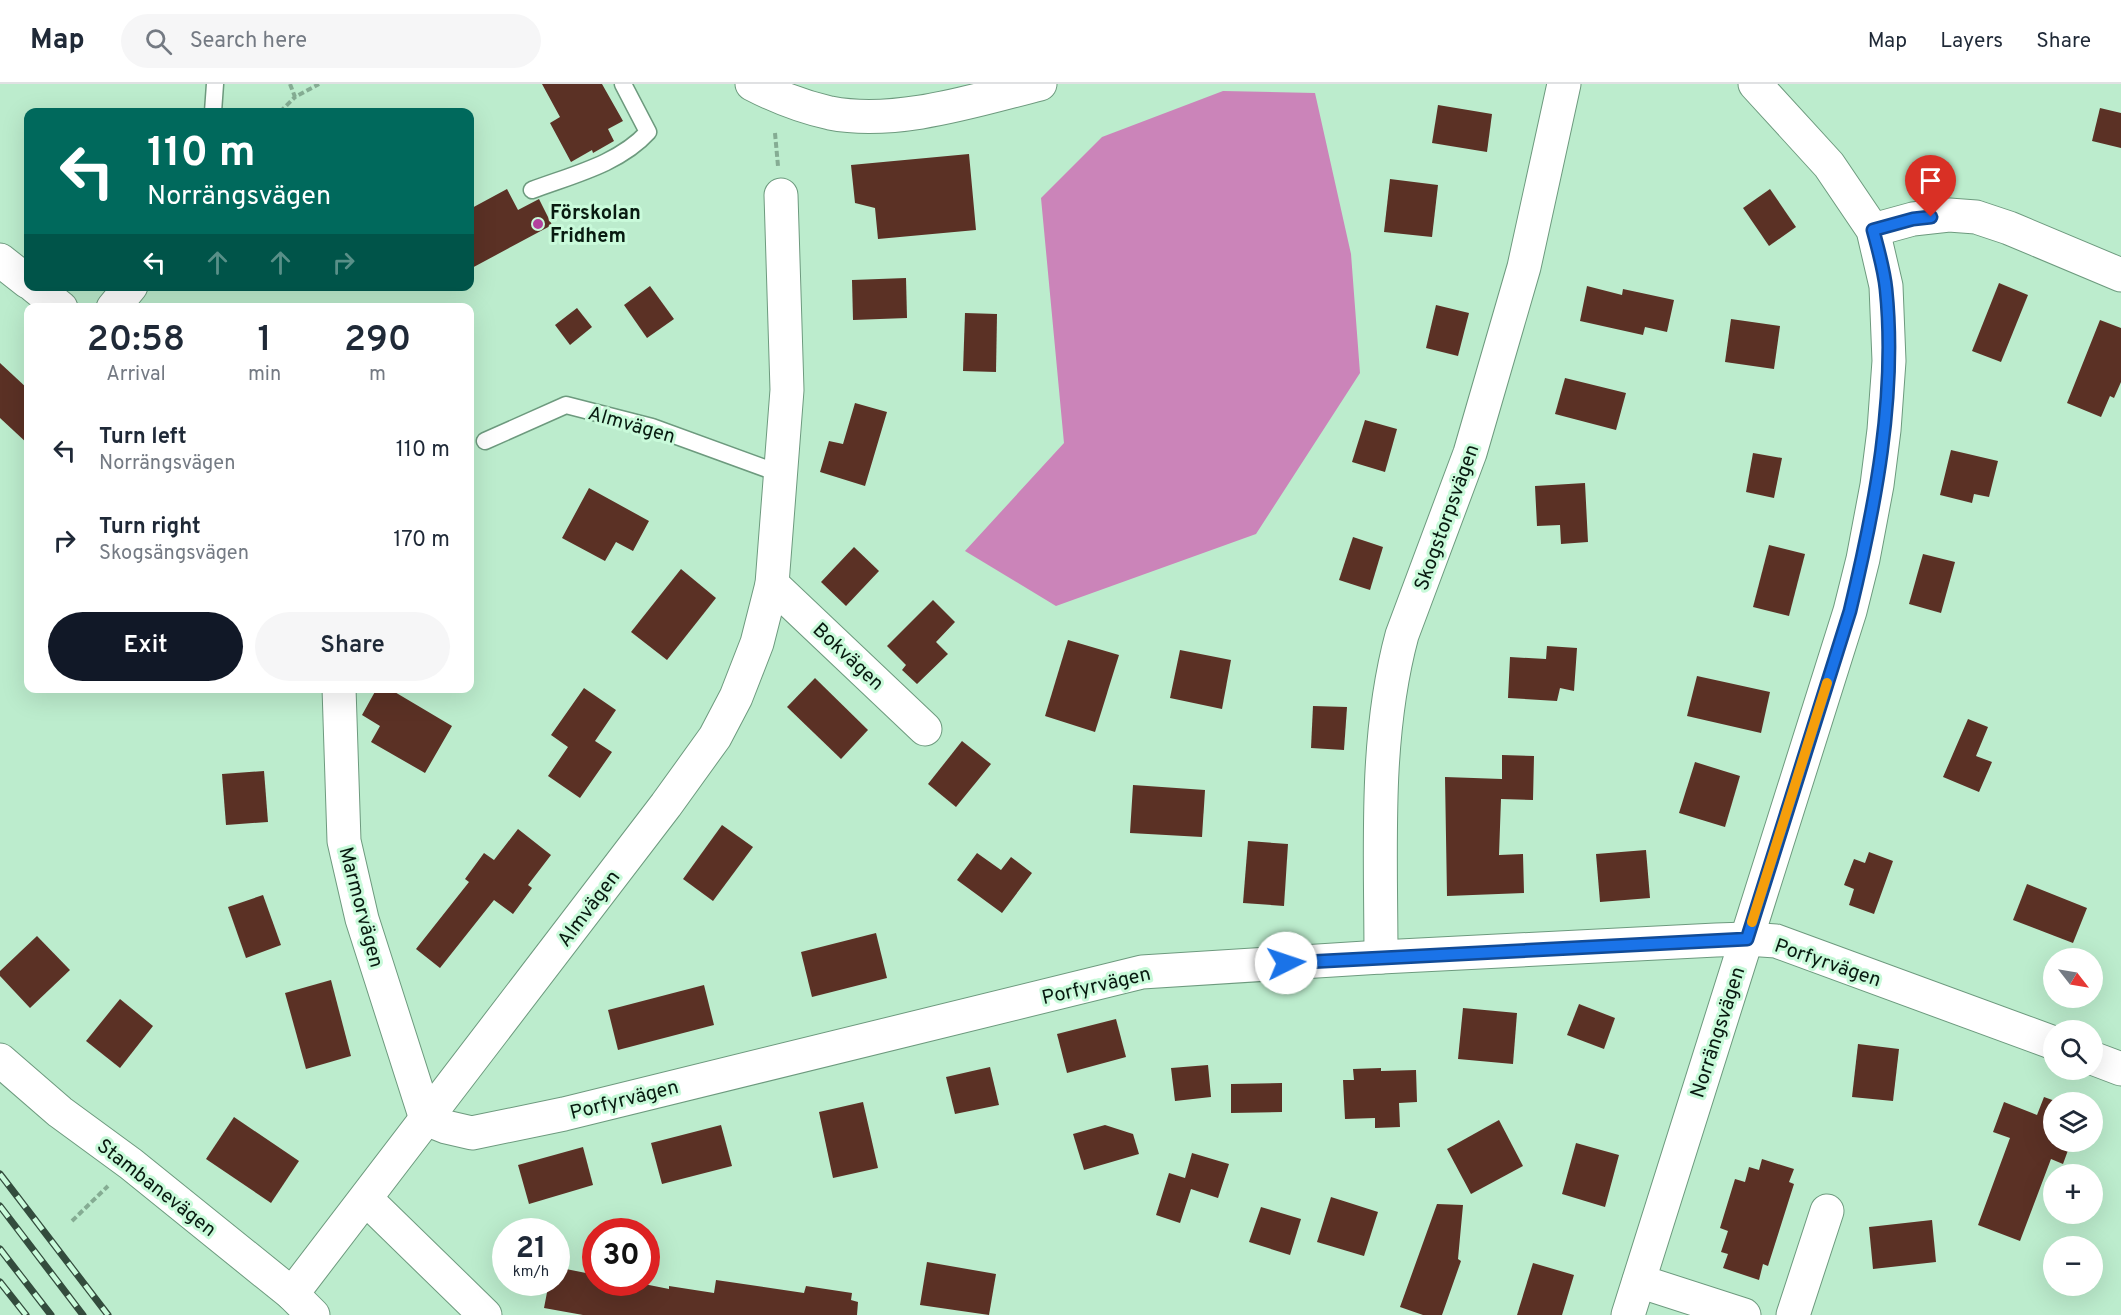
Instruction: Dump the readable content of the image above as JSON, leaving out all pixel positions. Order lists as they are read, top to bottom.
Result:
{
  "streets": {
    "street": [
      "Almvägen",
      "Skogstorpsvägen",
      "Bokvägen",
      "Marmorvägen",
      "Porfyrvägen",
      "Norrängsvägen",
      "Stambanevägen"
    ]
  },
  "crossings": [
    ["Almvägen", "Bokvägen"],
    ["Almvägen", "Marmorvägen"],
    ["Almvägen", "Porfyrvägen"],
    ["Almvägen", "Stambanevägen"],
    ["Skogstorpsvägen", "Porfyrvägen"],
    ["Marmorvägen", "Porfyrvägen"],
    ["Porfyrvägen", "Norrängsvägen"]
  ],
  "places": ["Förskolan Fridhem"],
  "north": "bottom right",
  "page": {
    "header": "Map",
    "search": "Search here",
    "nav": ["Map", "Layers", "Share"],
    "turn": ["110 m", "Norrängsvägen"],
    "eta": [
      "20:58",
      "Arrival",
      "1",
      "min",
      "290",
      "m"
    ],
    "list": [
      {
        "name": "Turn left",
        "note": "Norrängsvägen",
        "value": "110 m"
      },
      {
        "name": "Turn right",
        "note": "Skogsängsvägen",
        "value": "170 m"
      }
    ],
    "buttons": ["Exit", "Share"],
    "map_buttons": ["+", "−"],
    "speed": "21 km/h",
    "limit": "30"
  }
}
